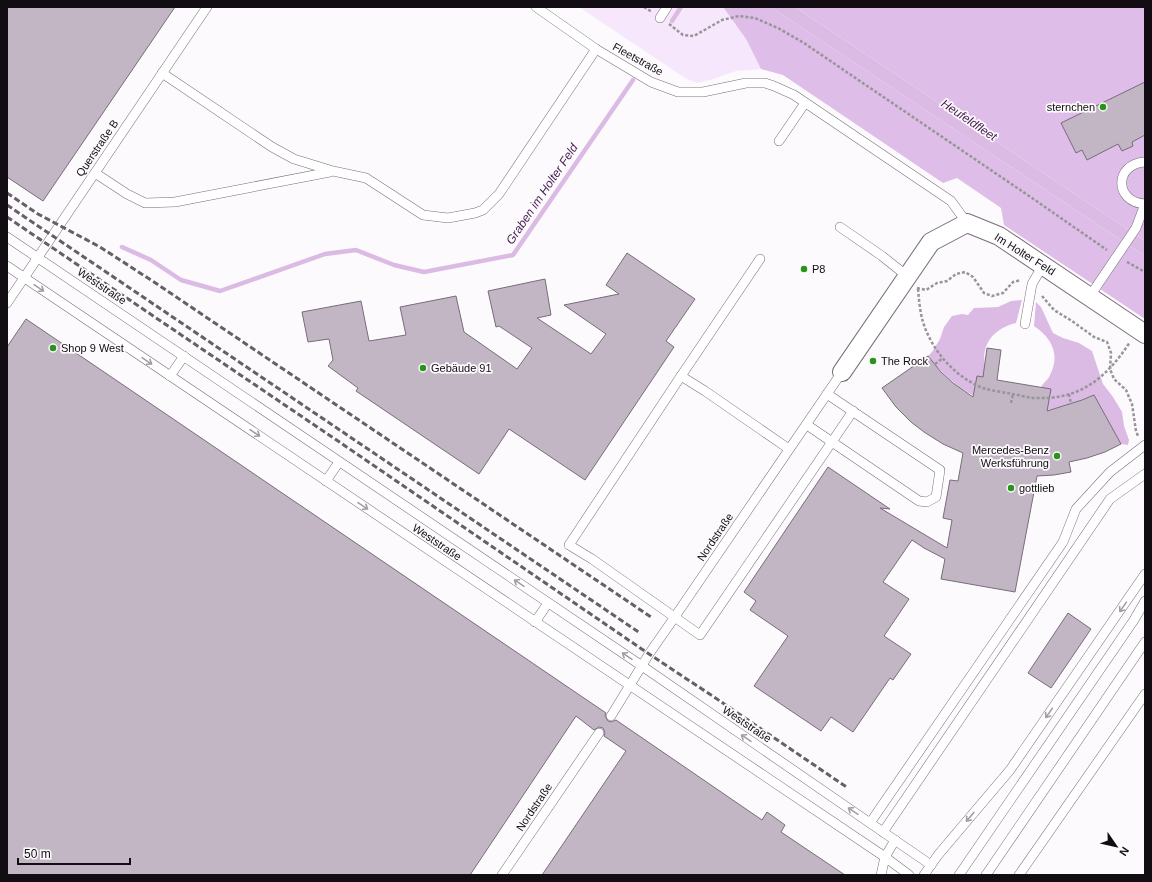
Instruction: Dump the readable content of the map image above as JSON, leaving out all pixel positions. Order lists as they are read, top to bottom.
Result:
{
  "streets": {
    "street": ["Im Holter Feld"],
    "lane": [
      "Fleetstraße",
      "Querstraße B",
      "Weststraße",
      "Nordstraße"
    ]
  },
  "crossings": [
    ["Fleetstraße", "Im Holter Feld"],
    ["Querstraße B", "Weststraße"],
    ["Weststraße", "Nordstraße"]
  ],
  "water": ["Heufeldfleet", "Graben im Holter Feld"],
  "places": [
    "sternchen",
    "P8",
    "Shop 9 West",
    "The Rock",
    "Gebäude 91",
    "Mercedes-Benz Werksführung",
    "gottlieb"
  ],
  "scale_bar": "50 m",
  "north": "bottom right"
}
